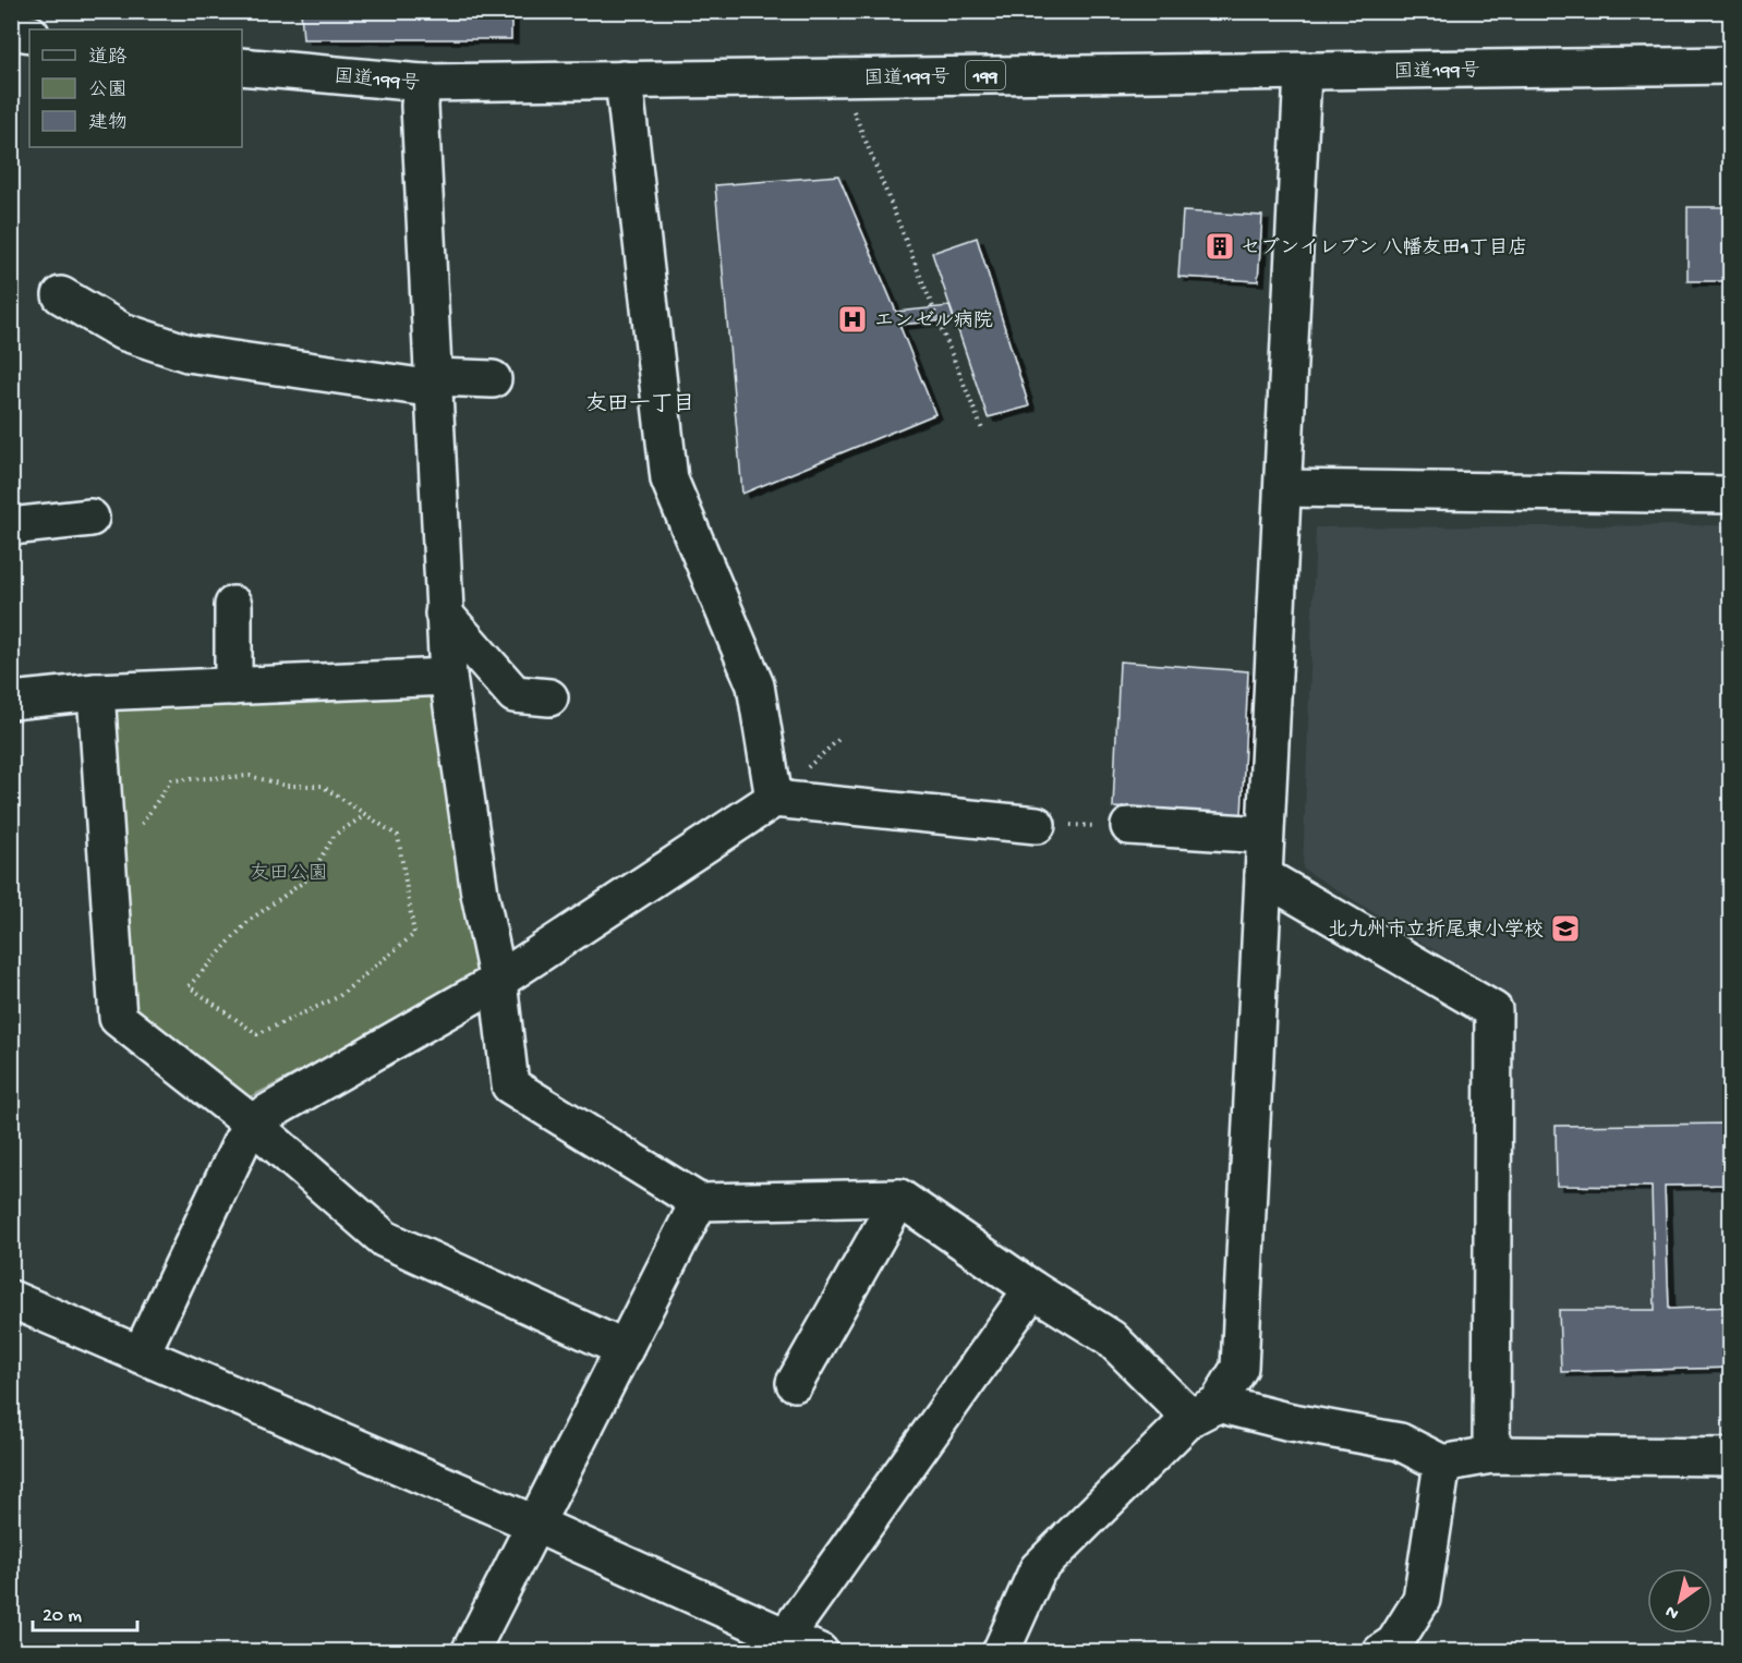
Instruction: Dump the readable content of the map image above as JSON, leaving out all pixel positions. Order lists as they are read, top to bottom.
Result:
{
  "streets": {
    "main road": ["国道199号", "199"]
  },
  "districts": ["友田一丁目"],
  "parks": ["友田公園"],
  "places": {
    "building": ["セブンイレブン 八幡友田1丁目店"],
    "hospital": ["エンゼル病院"],
    "school or university": ["北九州市立折尾東小学校"]
  },
  "legend": ["道路", "公園", "建物"],
  "scale_bar": "20 m",
  "north": "bottom left"
}
